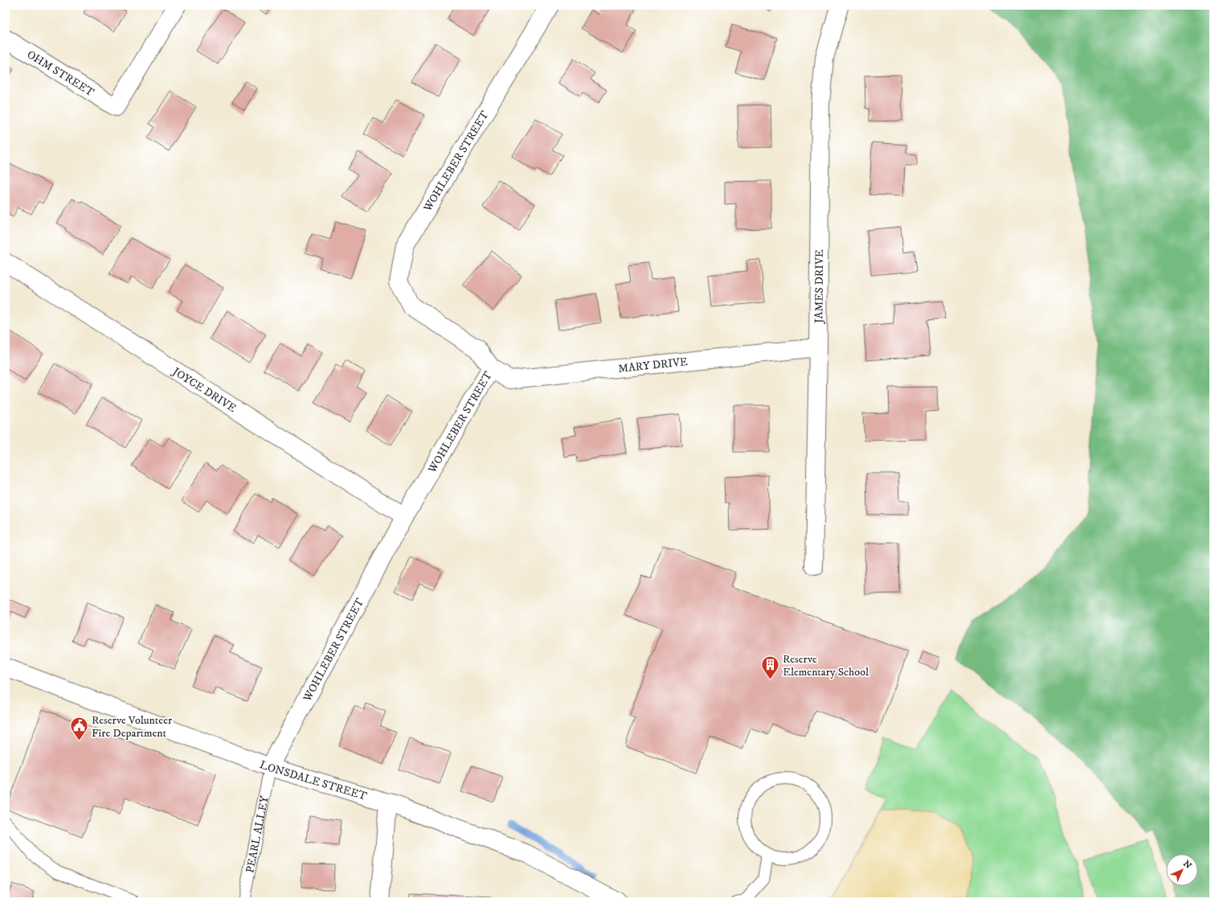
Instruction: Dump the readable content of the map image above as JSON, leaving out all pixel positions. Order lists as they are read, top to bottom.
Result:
{
  "streets": {
    "street": [
      "OHM STREET",
      "WOHLEBER STREET",
      "JAMES DRIVE",
      "MARY DRIVE",
      "JOYCE DRIVE",
      "LONSDALE STREET"
    ],
    "lane": ["PEARL ALLEY"]
  },
  "crossings": [
    ["WOHLEBER STREET", "MARY DRIVE"],
    ["WOHLEBER STREET", "JOYCE DRIVE"],
    ["WOHLEBER STREET", "LONSDALE STREET"],
    ["WOHLEBER STREET", "PEARL ALLEY"],
    ["JAMES DRIVE", "MARY DRIVE"],
    ["LONSDALE STREET", "PEARL ALLEY"]
  ],
  "places": {
    "building": ["Reserve Elementary School"],
    "public building": ["Reserve Volunteer Fire Department"]
  },
  "north": "top right"
}
